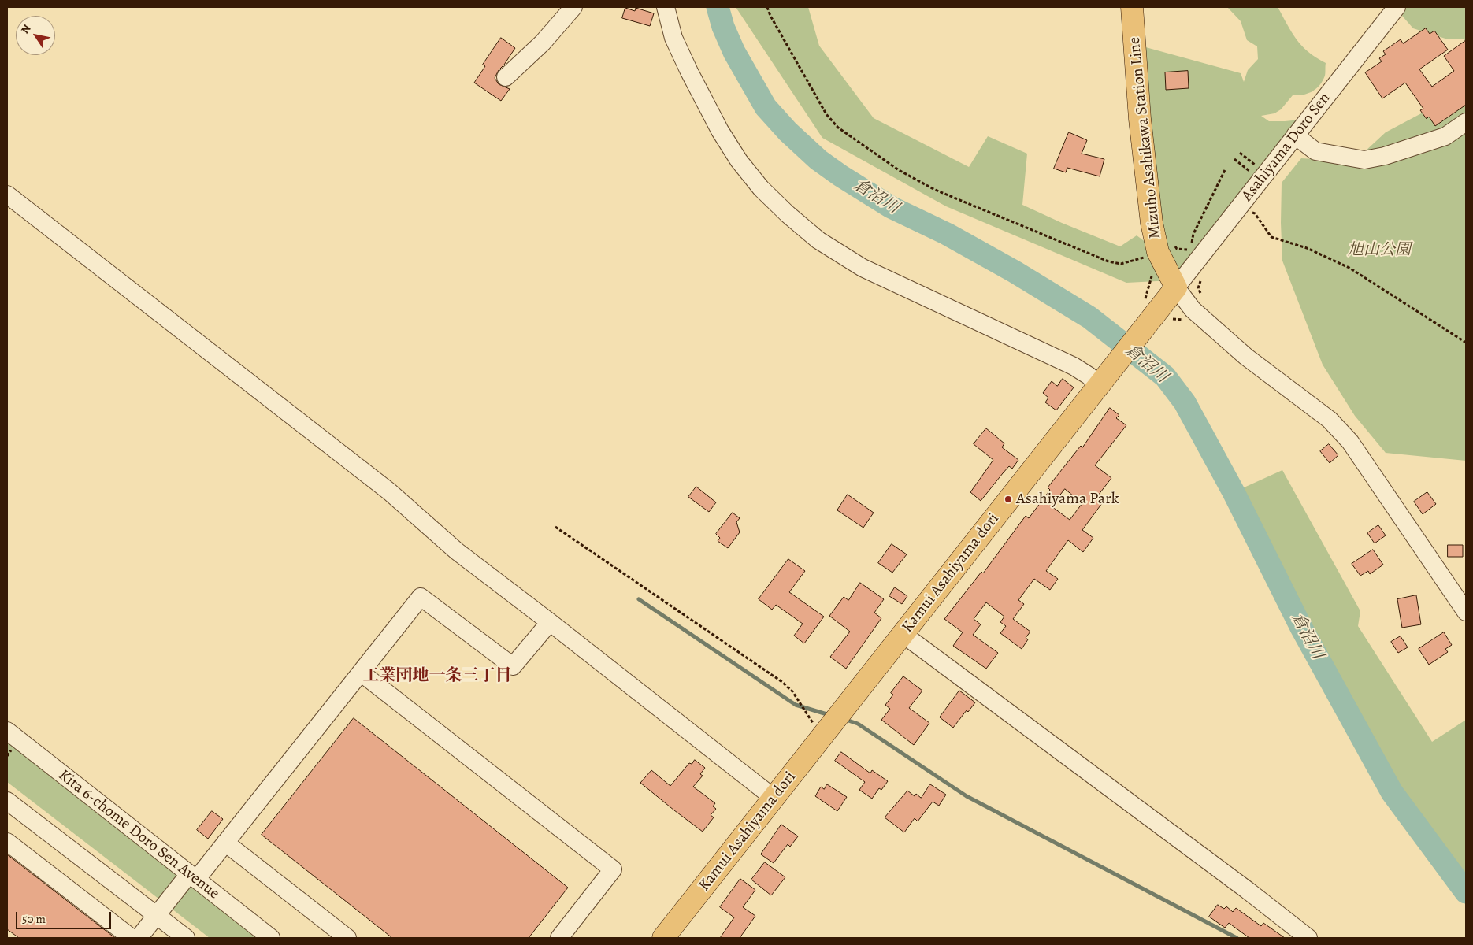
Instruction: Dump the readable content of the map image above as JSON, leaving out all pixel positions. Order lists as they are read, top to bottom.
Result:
{
  "streets": {
    "main road": ["Mizuho Asahikawa Station Line", "Kamui Asahiyama dori"],
    "street": ["Asahiyama Doro Sen", "Kita 6-chome Doro Sen Avenue"]
  },
  "crossings": [
    ["Mizuho Asahikawa Station Line", "Asahiyama Doro Sen"],
    ["Mizuho Asahikawa Station Line", "Kamui Asahiyama dori"],
    ["Asahiyama Doro Sen", "Kamui Asahiyama dori"]
  ],
  "districts": ["工業団地一条三丁目"],
  "water": ["倉沼川"],
  "parks": ["旭山公園"],
  "places": ["Asahiyama Park"],
  "scale_bar": "50 m",
  "north": "top left"
}
